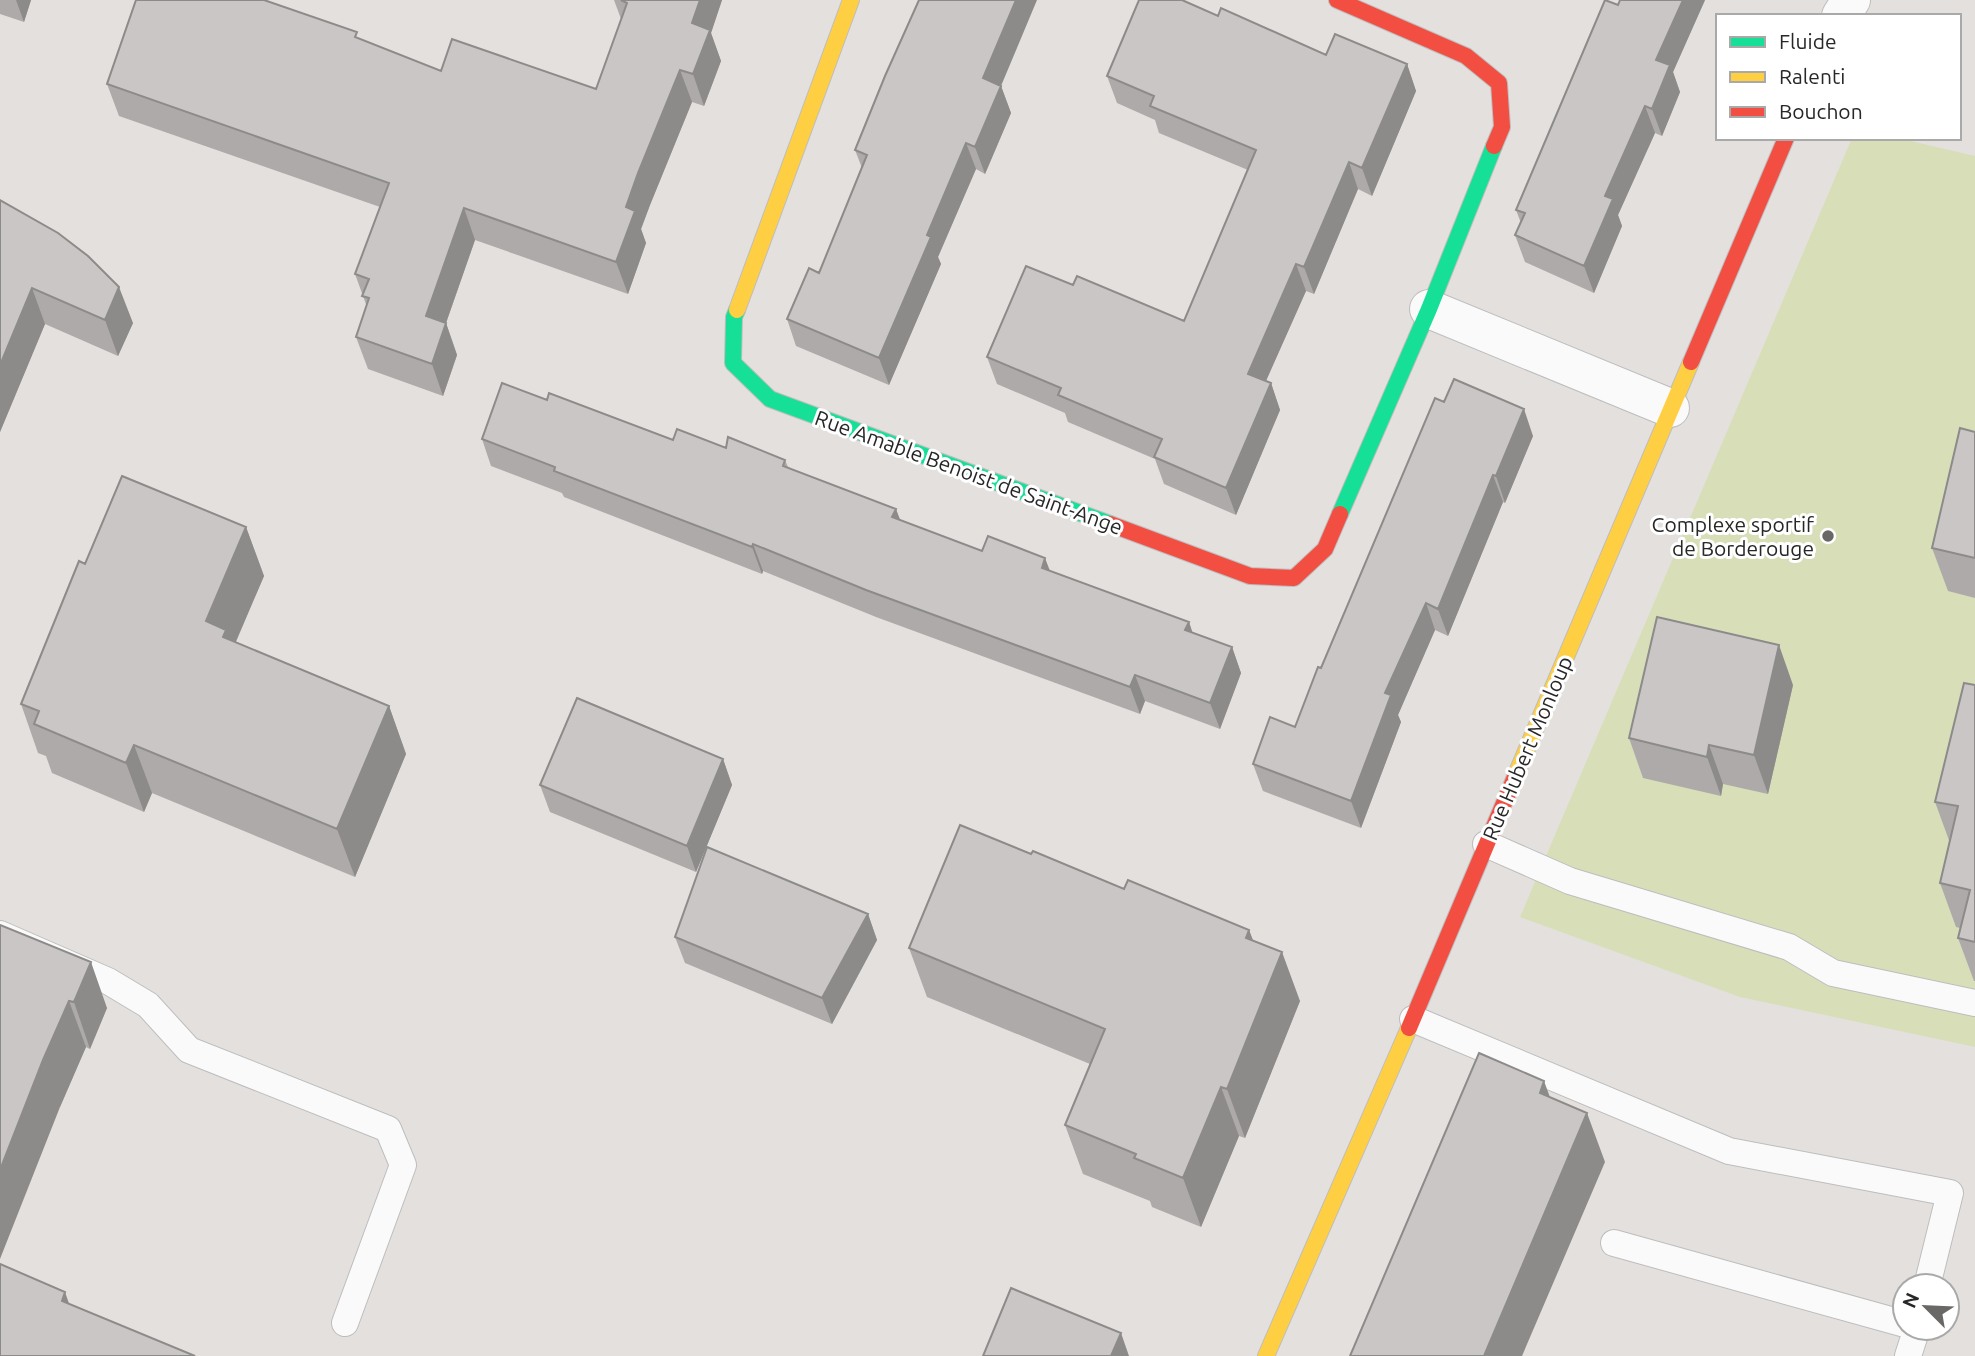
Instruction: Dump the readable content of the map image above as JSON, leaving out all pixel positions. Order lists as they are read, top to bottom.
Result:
{
  "streets": {
    "street": ["Rue Amable Benoist de Saint-Ange", "Rue Hubert Monloup"]
  },
  "places": ["Complexe sportif de Borderouge"],
  "legend": ["Fluide", "Ralenti", "Bouchon"],
  "north": "top left"
}
